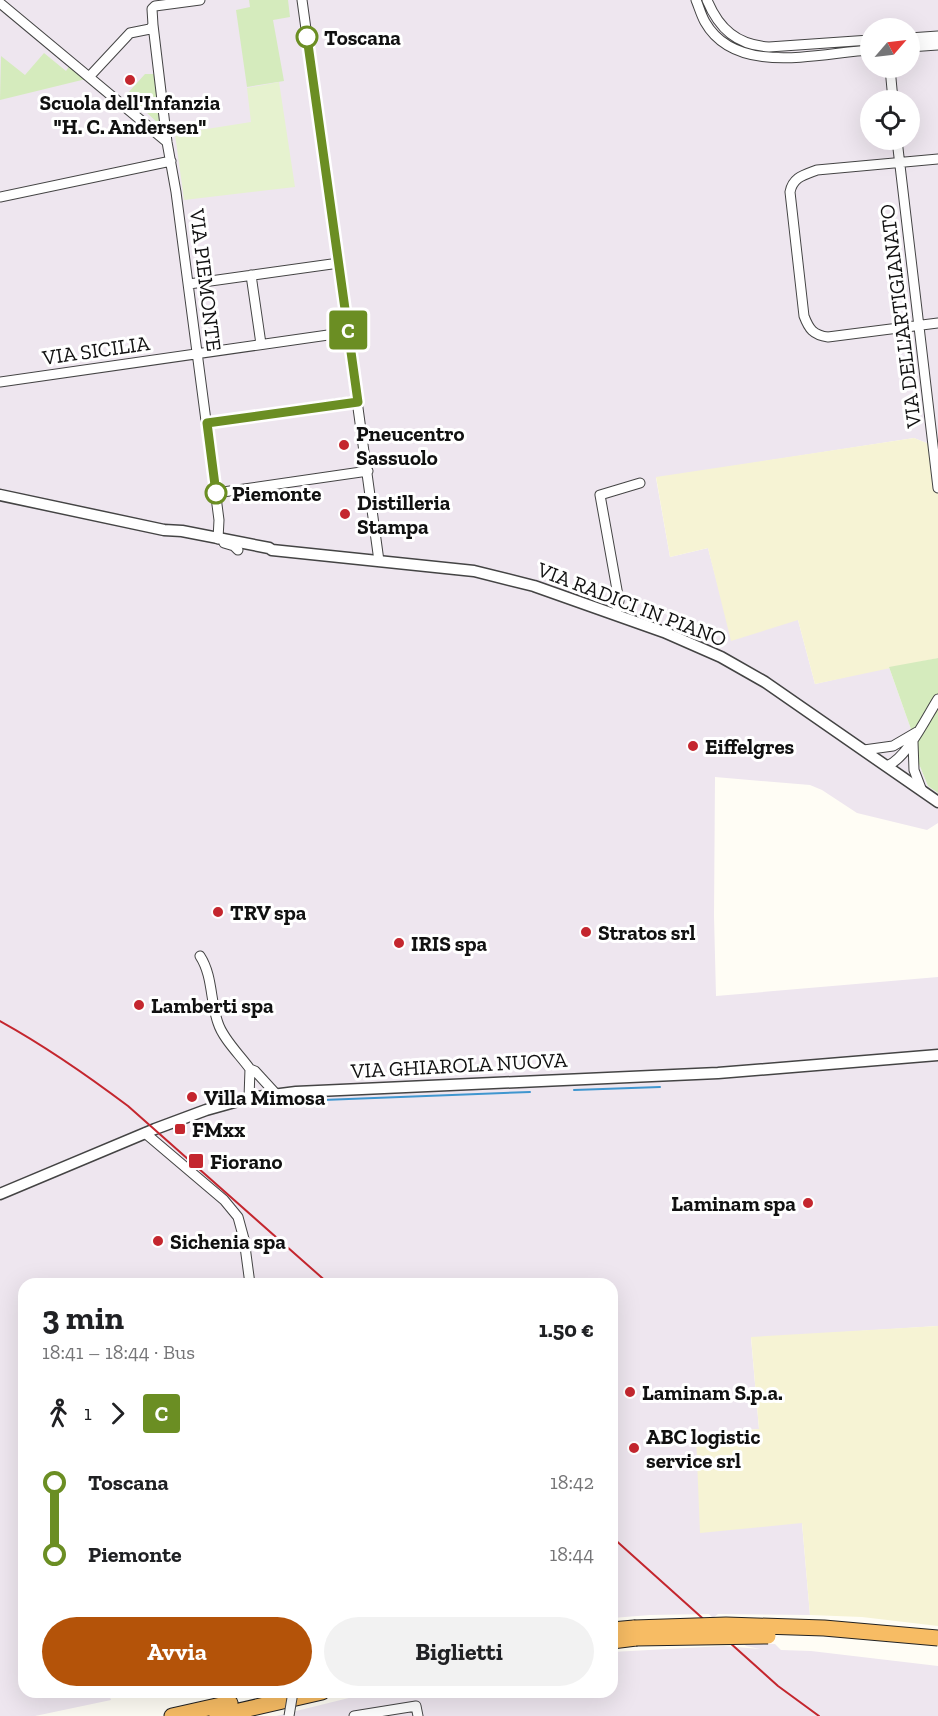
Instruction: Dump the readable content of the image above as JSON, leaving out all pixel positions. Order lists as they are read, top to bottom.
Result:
{
  "streets": {
    "street": [
      "VIA PIEMONTE",
      "VIA DELL'ARTIGIANATO",
      "VIA SICILIA",
      "VIA RADICI IN PIANO",
      "VIA GHIAROLA NUOVA"
    ]
  },
  "crossings": [
    ["VIA PIEMONTE", "VIA SICILIA"]
  ],
  "places": {
    "other": [
      "Toscana",
      "Scuola dell'Infanzia \"H. C. Andersen\"",
      "Pneucentro Sassuolo",
      "Piemonte",
      "Distilleria Stampa",
      "Eiffelgres",
      "TRV spa",
      "Stratos srl",
      "IRIS spa",
      "Lamberti spa",
      "Villa Mimosa",
      "Laminam spa",
      "Sichenia spa",
      "Laminam S.p.a.",
      "ABC logistic service srl"
    ],
    "transit": ["FMxx", "Fiorano"]
  },
  "lines": ["bus line C"],
  "north": "top right",
  "page": {
    "on_map": "C",
    "heading": ["3 min", "18:41 – 18:44 · Bus", "1.50 €"],
    "legs": ["1", "C"],
    "list": [
      {
        "name": "Toscana",
        "value": "18:42"
      },
      {
        "name": "Piemonte",
        "value": "18:44"
      }
    ],
    "buttons": ["Avvia", "Biglietti"]
  }
}
